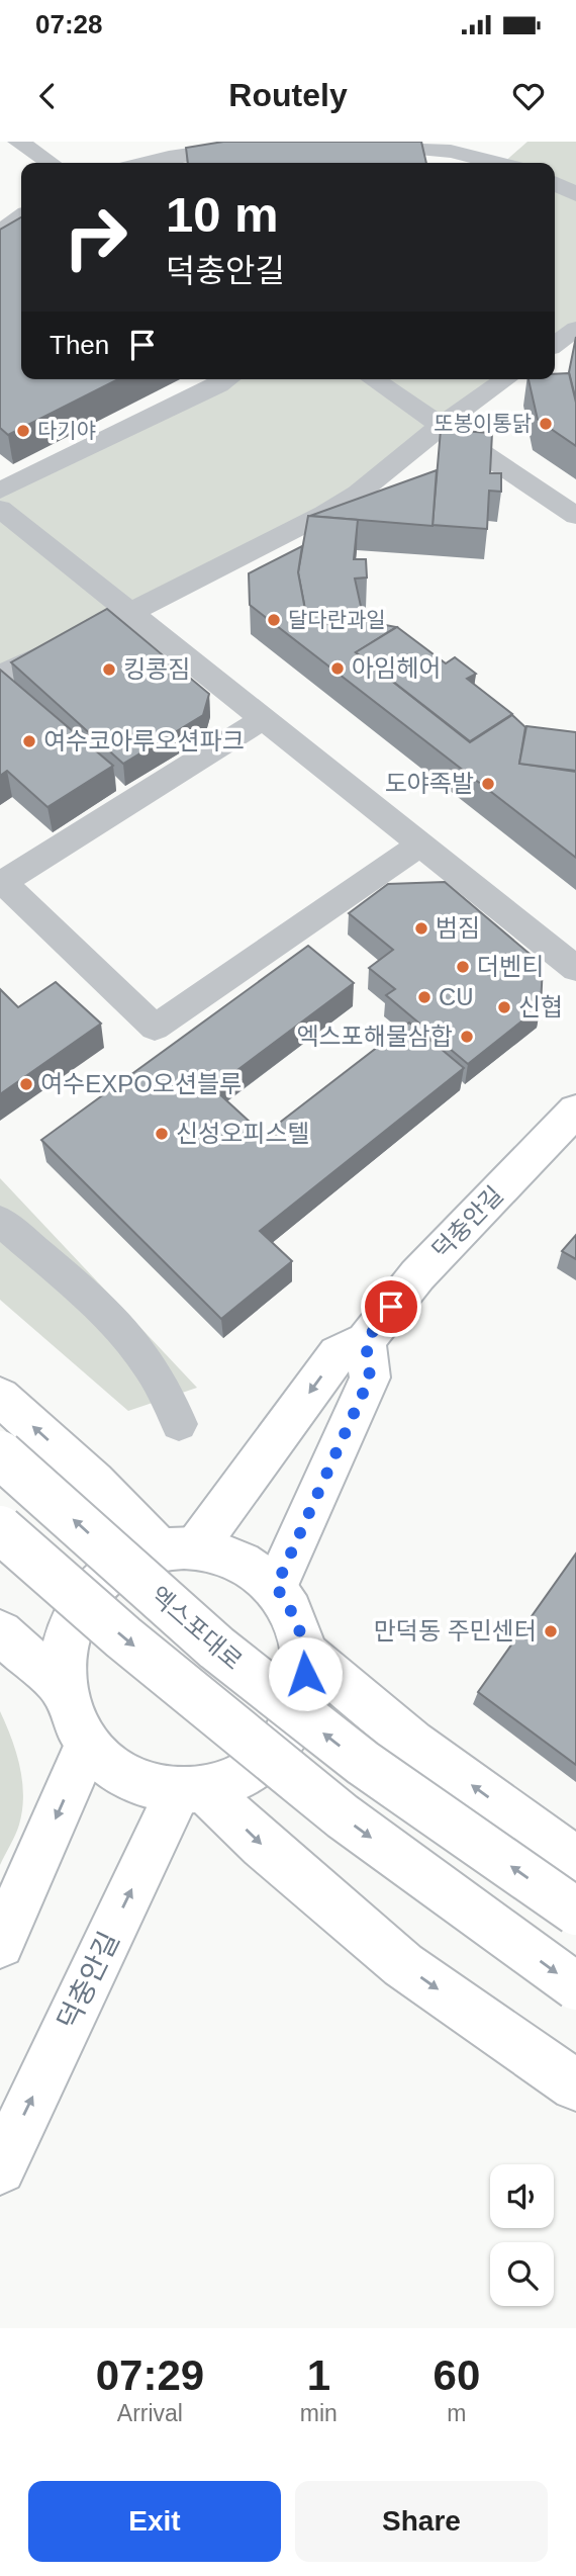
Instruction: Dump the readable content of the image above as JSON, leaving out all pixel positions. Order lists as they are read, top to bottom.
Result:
{
  "streets": {
    "main road": ["덕충안길", "엑스포대로"]
  },
  "places": [
    "또봉이통닭",
    "다기야",
    "달다란과일",
    "아임헤어",
    "킹콩짐",
    "여수코아루오션파크",
    "도야족발",
    "범짐",
    "더벤티",
    "CU",
    "신협",
    "엑스포해물삼합",
    "여수EXPO오션블루",
    "신성오피스텔",
    "만덕동 주민센터"
  ],
  "page": {
    "status": "07:28",
    "header": "Routely",
    "turn": ["10 m", "덕충안길"],
    "then": "Then",
    "eta": [
      "07:29",
      "Arrival",
      "1",
      "min",
      "60",
      "m"
    ],
    "buttons": ["Exit", "Share"]
  }
}
